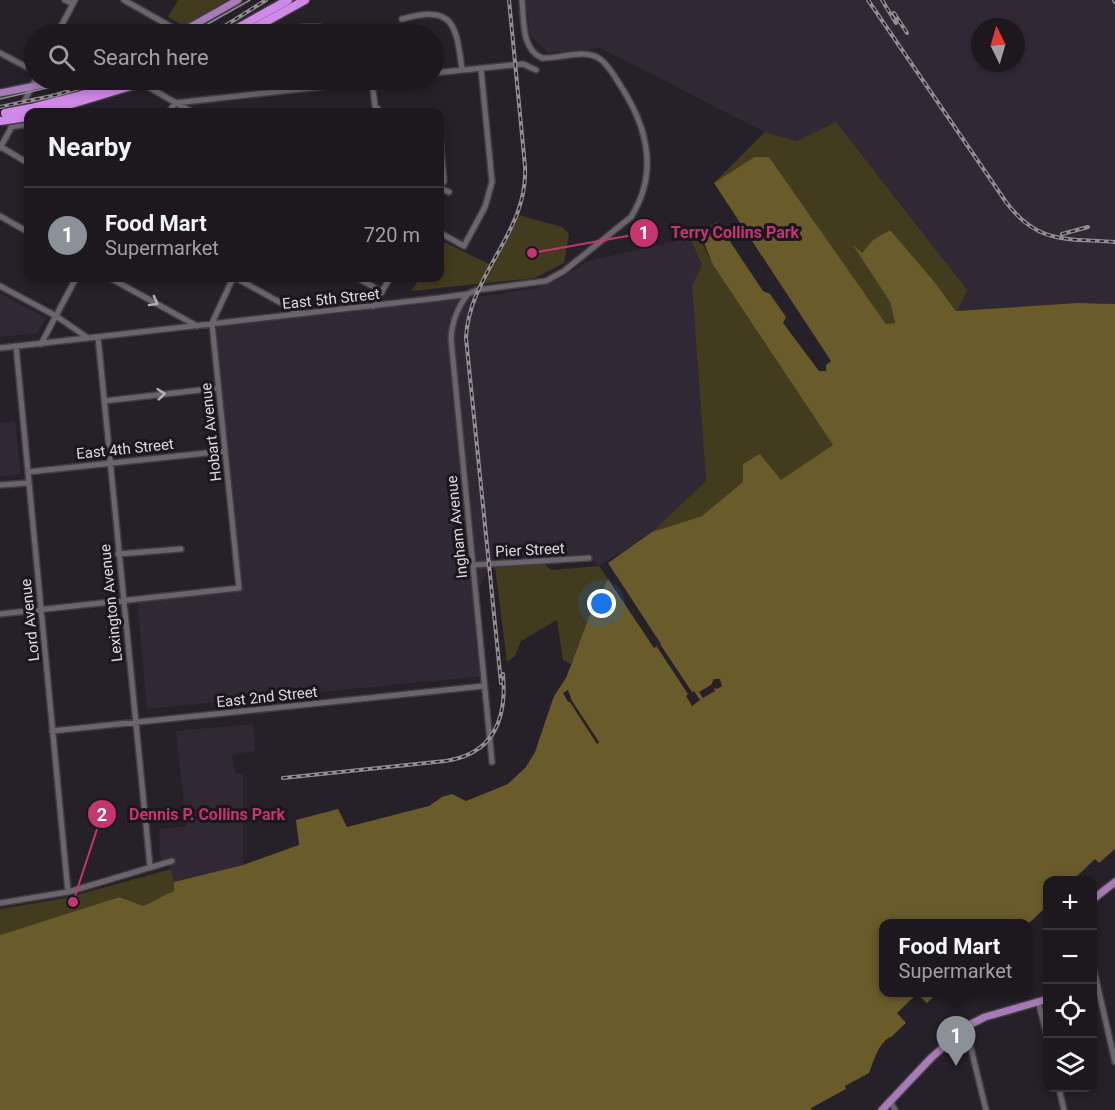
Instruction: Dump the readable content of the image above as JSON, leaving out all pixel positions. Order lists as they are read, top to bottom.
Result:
{
  "streets": {
    "street": [
      "East 5th Street",
      "Hobart Avenue",
      "East 4th Street",
      "Ingham Avenue",
      "Pier Street",
      "Lexington Avenue",
      "Lord Avenue",
      "East 2nd Street"
    ]
  },
  "crossings": [
    ["East 5th Street", "Hobart Avenue"],
    ["East 5th Street", "Ingham Avenue"],
    ["East 5th Street", "Lexington Avenue"],
    ["East 5th Street", "Lord Avenue"],
    ["Hobart Avenue", "East 4th Street"],
    ["Hobart Avenue", "Lexington Avenue"],
    ["East 4th Street", "Lexington Avenue"],
    ["East 4th Street", "Lord Avenue"],
    ["Ingham Avenue", "Pier Street"],
    ["Ingham Avenue", "East 2nd Street"],
    ["Lexington Avenue", "East 2nd Street"],
    ["Lord Avenue", "East 2nd Street"]
  ],
  "places": ["Terry Collins Park", "Dennis P. Collins Park"],
  "north": "top",
  "page": {
    "search": "Search here",
    "heading": "Nearby",
    "list": [
      {
        "mark": "1",
        "name": "Food Mart",
        "note": "Supermarket",
        "value": "720 m"
      }
    ],
    "map_buttons": ["+", "−"],
    "popup": ["Food Mart", "Supermarket"],
    "pins": "1"
  }
}
